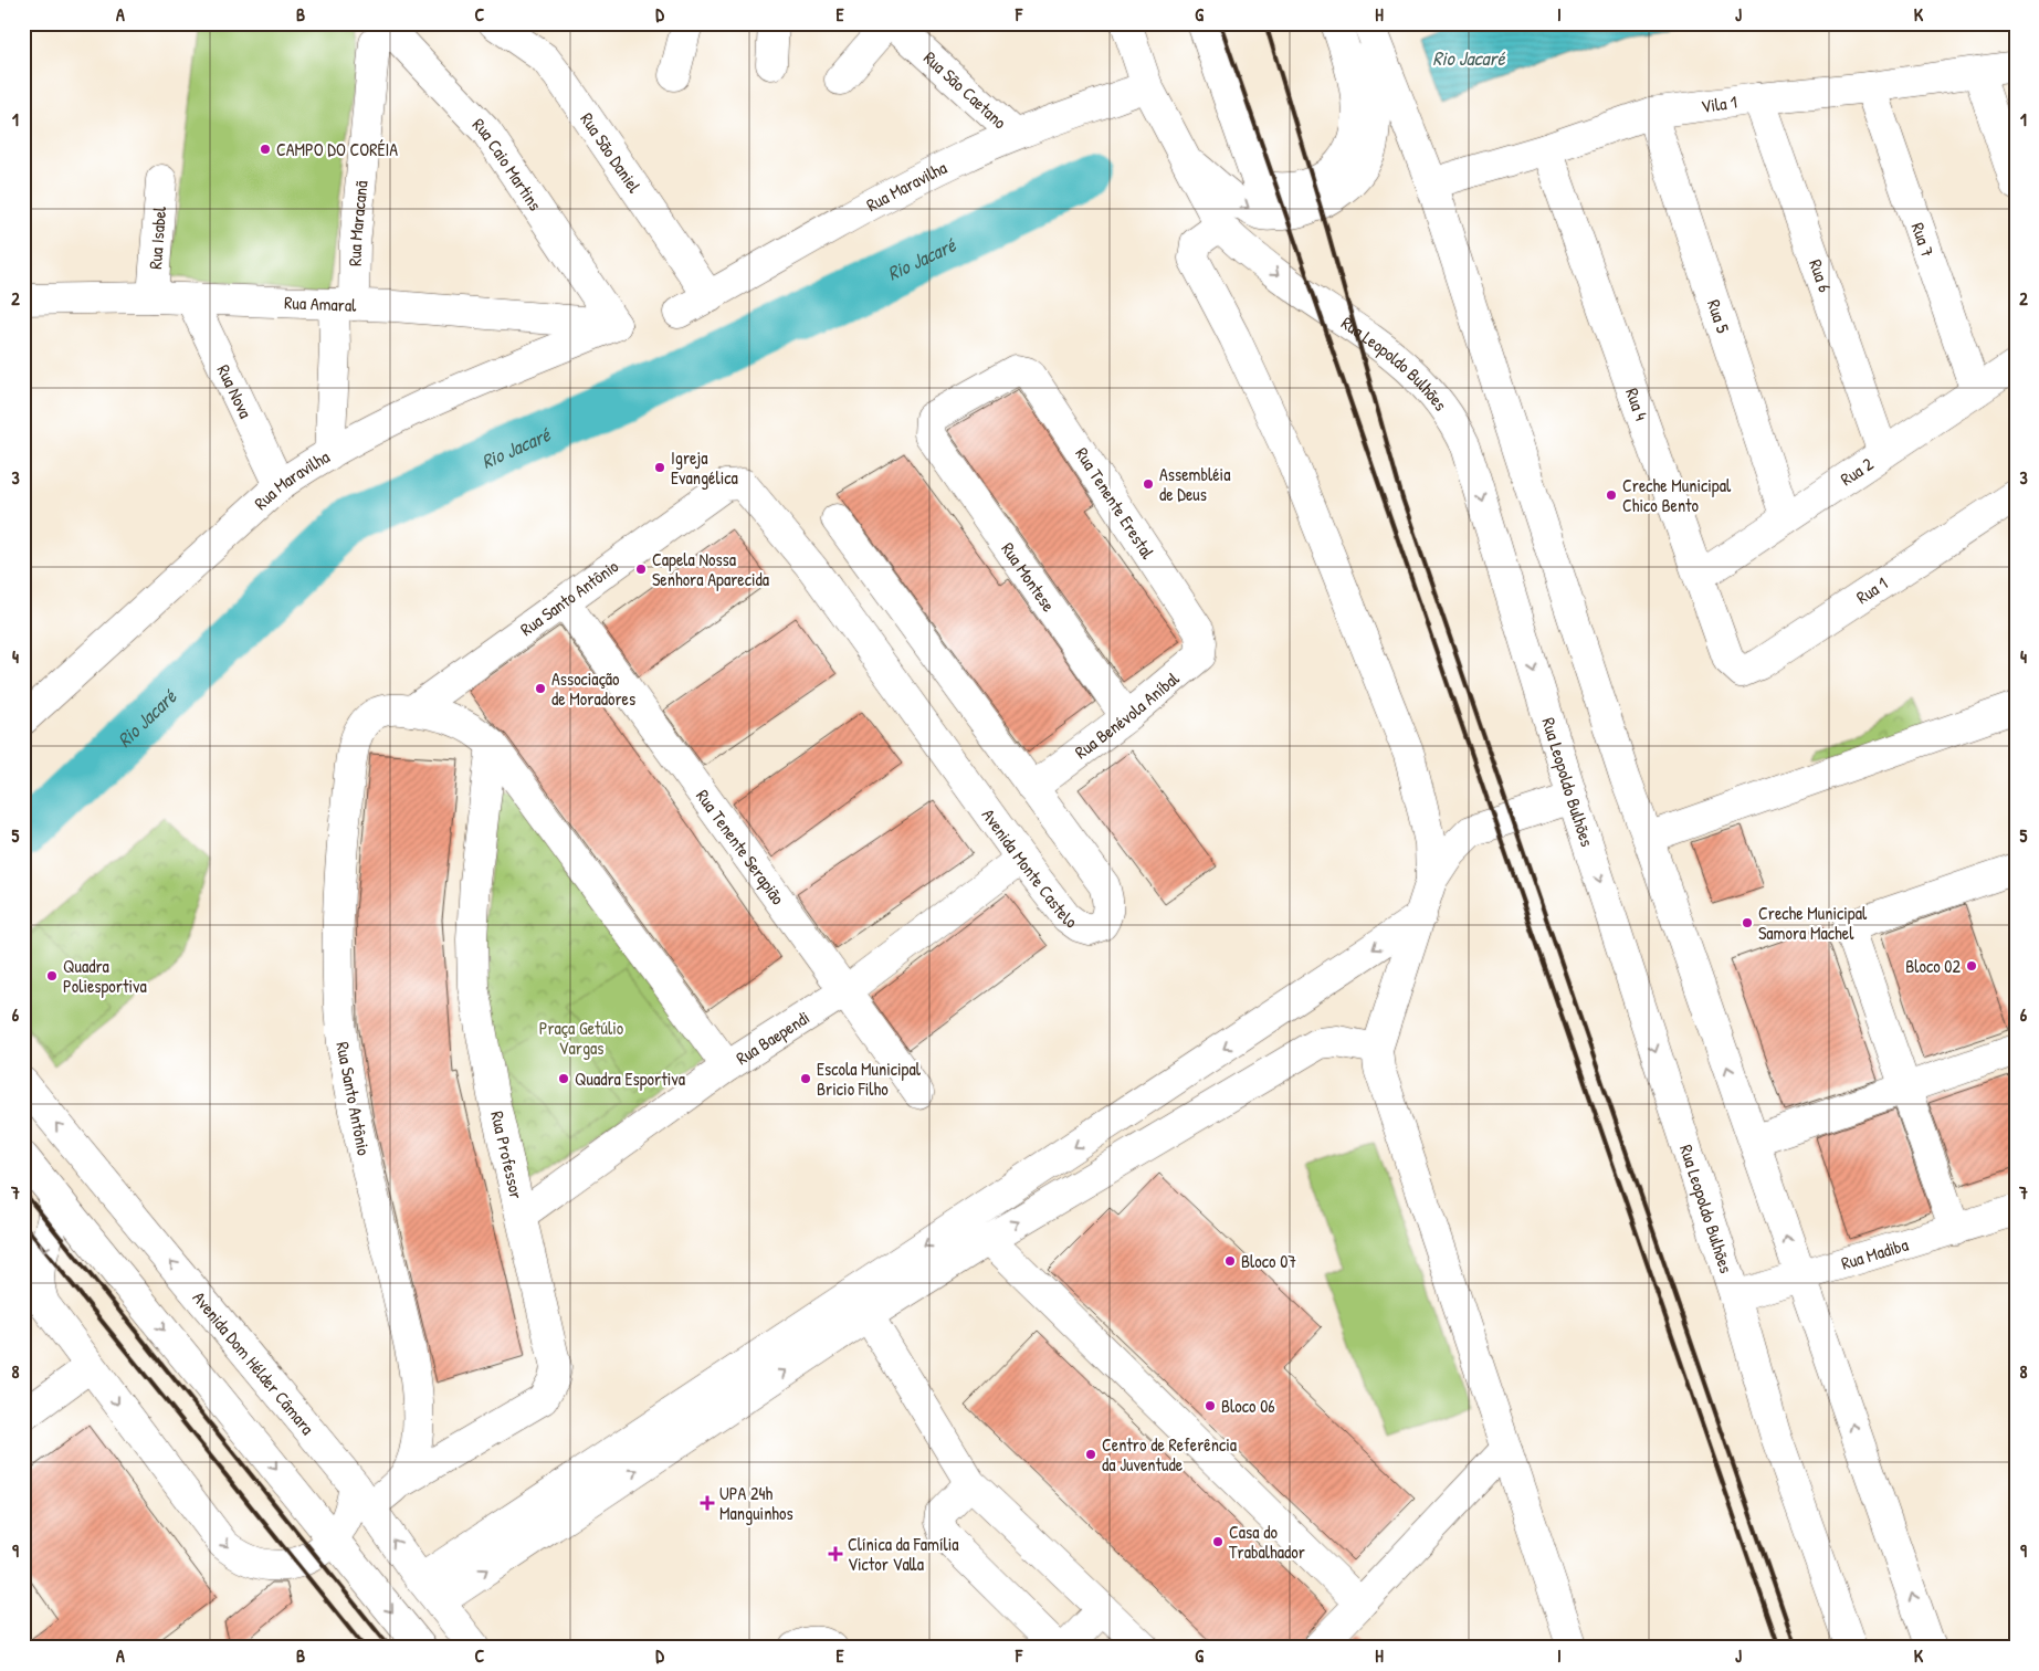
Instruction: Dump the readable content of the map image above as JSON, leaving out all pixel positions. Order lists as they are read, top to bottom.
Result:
{
  "streets": {
    "street": [
      "Rua São Caetano",
      "Vila 1",
      "Rua São Daniel",
      "Rua Caio Martins",
      "Rua Maravilha",
      "Rua Maracanã",
      "Rua Isabel",
      "Rua 7",
      "Rua 6",
      "Rua Amaral",
      "Rua 5",
      "Rua Leopoldo Bulhões",
      "Rua Nova",
      "Rua 4",
      "Rua 2",
      "Rua Tenente Erestal",
      "Rua Montese",
      "Rua 1",
      "Rua Santo Antônio",
      "Rua Benévola Aníbal",
      "Rua Tenente Serapião",
      "Avenida Monte Castelo",
      "Rua Baependi",
      "Rua Professor",
      "Rua Madiba",
      "Avenida Dom Hélder Câmara"
    ]
  },
  "crossings": [
    ["Rua São Caetano", "Rua Maravilha"],
    ["Vila 1", "Rua 7"],
    ["Vila 1", "Rua 6"],
    ["Vila 1", "Rua 5"],
    ["Vila 1", "Rua 4"],
    ["Rua São Daniel", "Rua Maravilha"],
    ["Rua Caio Martins", "Rua Maravilha"],
    ["Rua Caio Martins", "Rua Maracanã"],
    ["Rua Caio Martins", "Rua Amaral"],
    ["Rua Maravilha", "Rua Maracanã"],
    ["Rua Maravilha", "Rua Amaral"],
    ["Rua Maravilha", "Rua Leopoldo Bulhões"],
    ["Rua Maravilha", "Rua Nova"],
    ["Rua Maracanã", "Rua Amaral"],
    ["Rua Isabel", "Rua Amaral"],
    ["Rua 7", "Rua 2"],
    ["Rua 6", "Rua 2"],
    ["Rua Amaral", "Rua Nova"],
    ["Rua 5", "Rua 2"],
    ["Rua Leopoldo Bulhões", "Rua Madiba"],
    ["Rua 4", "Rua 2"],
    ["Rua 4", "Rua 1"],
    ["Rua Tenente Erestal", "Rua Montese"],
    ["Rua Tenente Erestal", "Rua Benévola Aníbal"],
    ["Rua Montese", "Rua Benévola Aníbal"],
    ["Rua Santo Antônio", "Rua Tenente Serapião"],
    ["Rua Santo Antônio", "Avenida Monte Castelo"],
    ["Rua Santo Antônio", "Rua Professor"],
    ["Rua Benévola Aníbal", "Avenida Monte Castelo"],
    ["Rua Tenente Serapião", "Rua Baependi"],
    ["Avenida Monte Castelo", "Rua Baependi"],
    ["Rua Baependi", "Rua Professor"]
  ],
  "water": ["Rio Jacaré"],
  "parks": ["Praça Getúlio Vargas"],
  "places": {
    "other": [
      "CAMPO DO CORÉIA",
      "Igreja Evangélica",
      "Assembléia de Deus",
      "Creche Municipal Chico Bento",
      "Capela Nossa Senhora Aparecida",
      "Associação de Moradores",
      "Creche Municipal Samora Machel",
      "Bloco 02",
      "Quadra Poliesportiva",
      "Quadra Esportiva",
      "Escola Municipal Bricio Filho",
      "Bloco 07",
      "Bloco 06",
      "Centro de Referência da Juventude",
      "Casa do Trabalhador"
    ],
    "health": ["UPA 24h Manguinhos", "Clínica da Família Victor Valla"]
  },
  "grid": {
    "columns": [
      "A",
      "B",
      "C",
      "D",
      "E",
      "F",
      "G",
      "H",
      "I",
      "J",
      "K"
    ],
    "rows": [
      "1",
      "2",
      "3",
      "4",
      "5",
      "6",
      "7",
      "8",
      "9"
    ]
  }
}
